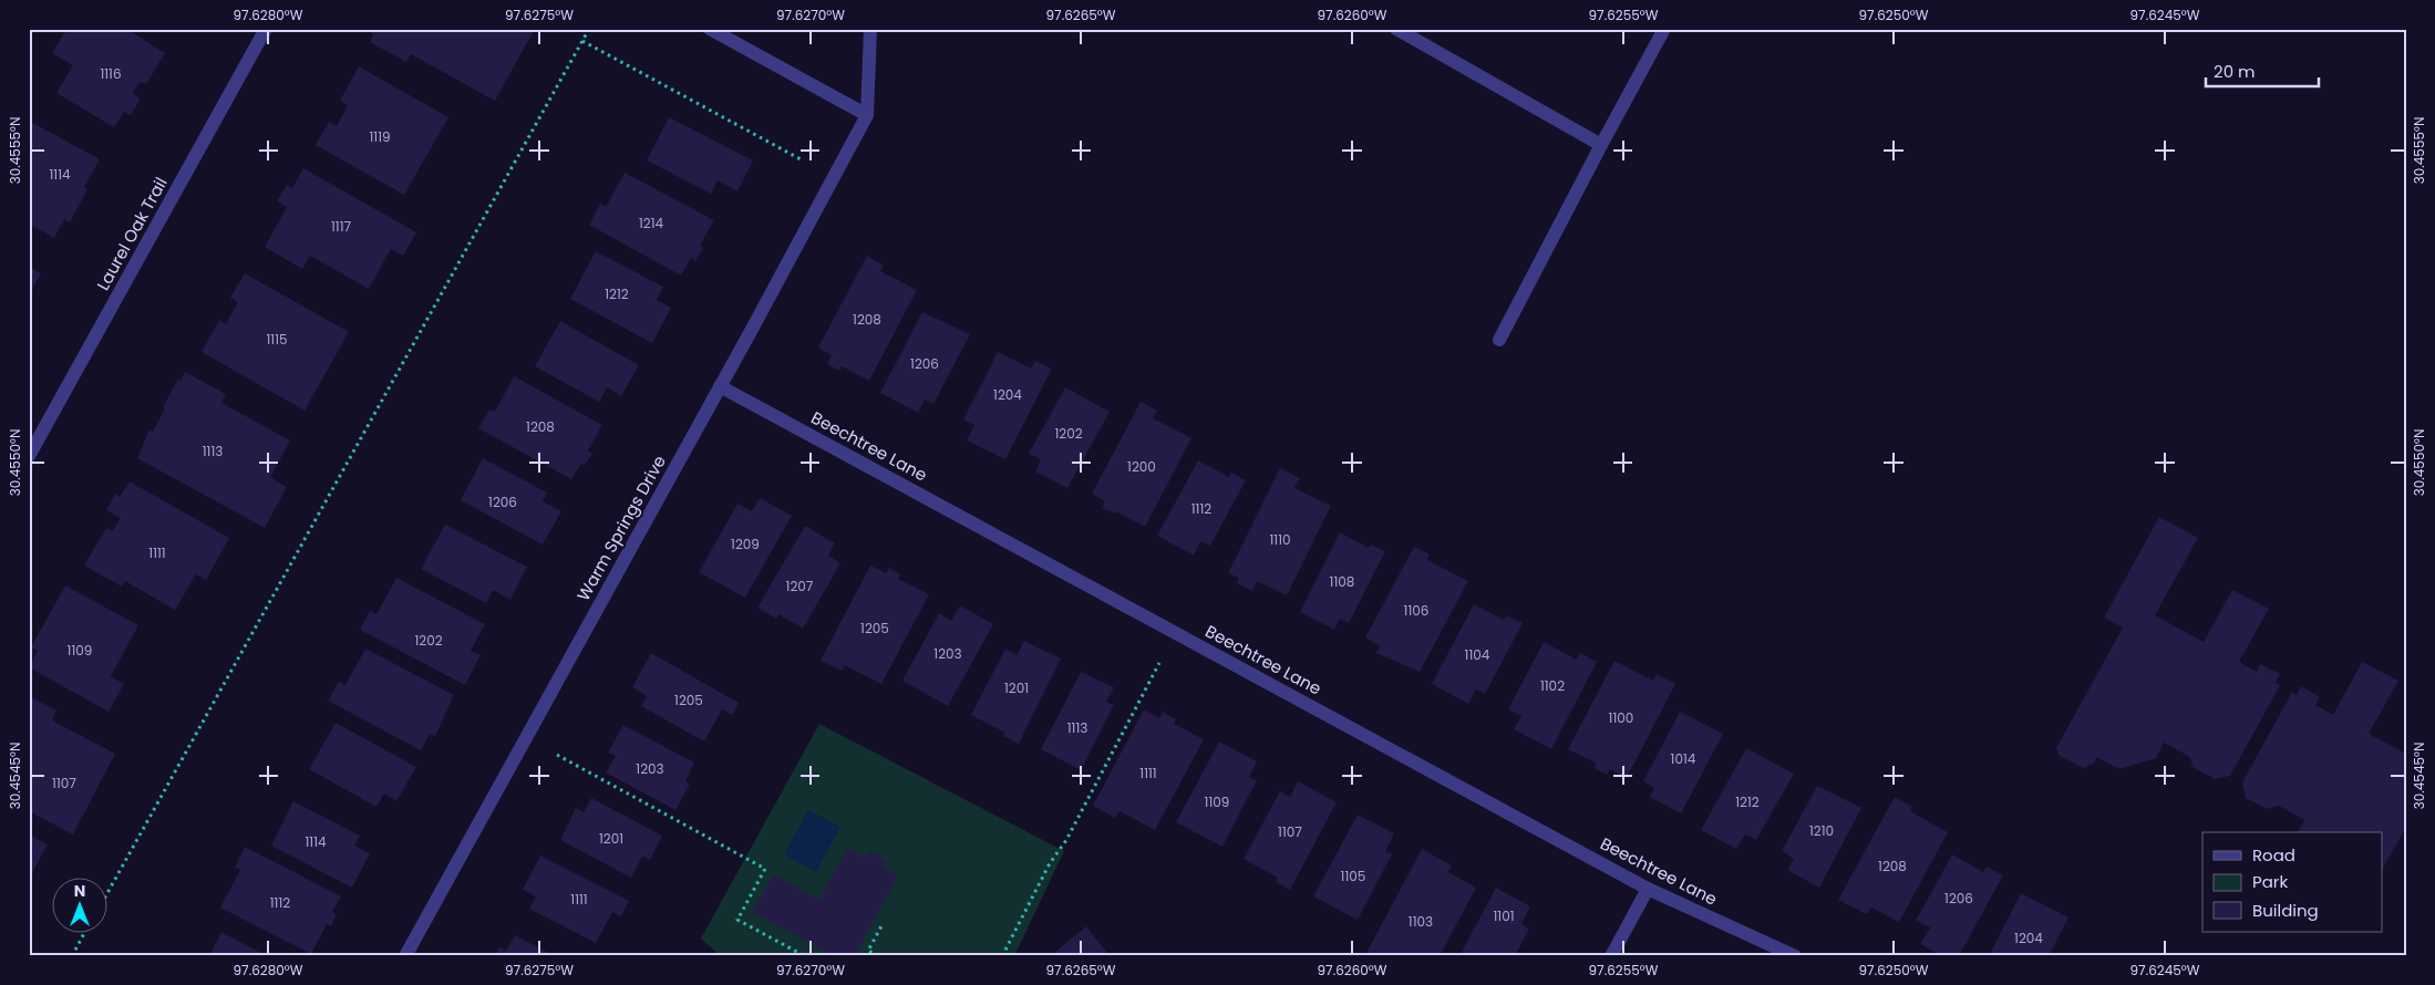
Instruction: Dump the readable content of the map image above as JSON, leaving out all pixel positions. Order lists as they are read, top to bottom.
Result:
{
  "streets": {
    "street": ["Laurel Oak Trail", "Beechtree Lane", "Warm Springs Drive"]
  },
  "crossings": [
    ["Beechtree Lane", "Warm Springs Drive"]
  ],
  "house_numbers": [
    "1116",
    "1119",
    "1114",
    "1214",
    "1117",
    "1212",
    "1208",
    "1115",
    "1206",
    "1204",
    "1208",
    "1202",
    "1113",
    "1200",
    "1206",
    "1112",
    "1110",
    "1209",
    "1111",
    "1108",
    "1207",
    "1106",
    "1205",
    "1202",
    "1109",
    "1203",
    "1104",
    "1102",
    "1201",
    "1205",
    "1100",
    "1113",
    "1014",
    "1203",
    "1111",
    "1107",
    "1109",
    "1212",
    "1210",
    "1107",
    "1201",
    "1114",
    "1208",
    "1105",
    "1206",
    "1111",
    "1112",
    "1101",
    "1103",
    "1204"
  ],
  "legend": ["Road", "Park", "Building"],
  "scale_bar": "20 m",
  "north": "top",
  "coordinates": [
    "97.6280°W",
    "97.6275°W",
    "97.6270°W",
    "97.6265°W",
    "97.6260°W",
    "97.6255°W",
    "97.6250°W",
    "97.6245°W",
    "30.4555°N",
    "30.4550°N",
    "30.4545°N"
  ]
}
